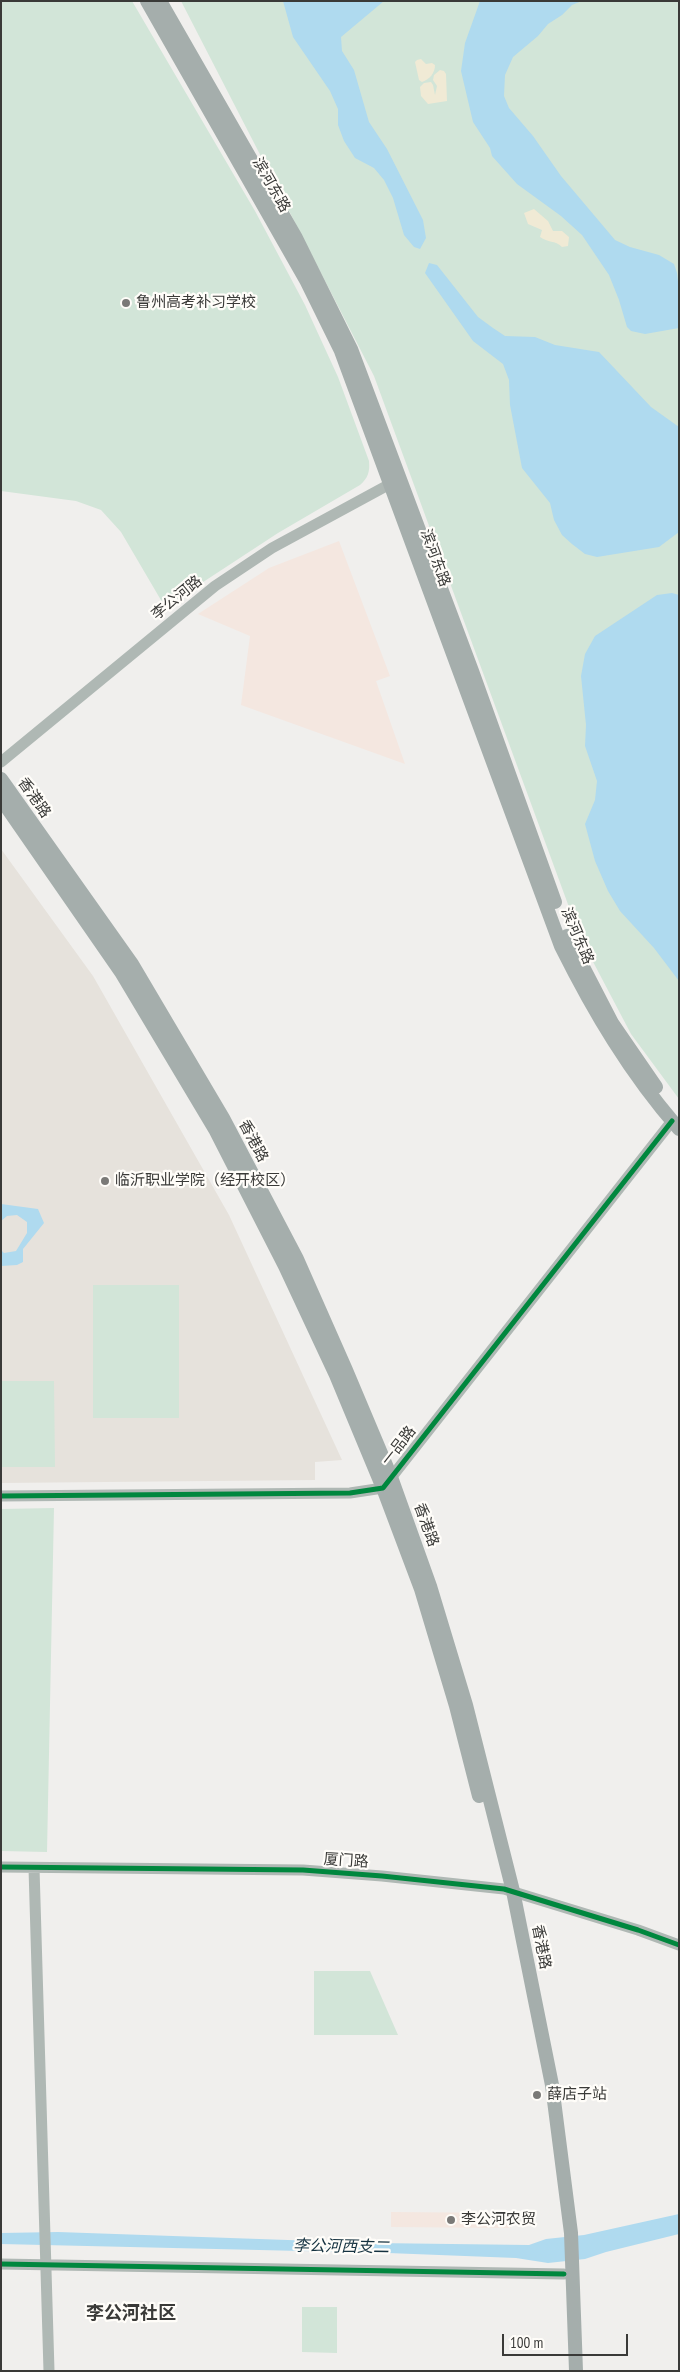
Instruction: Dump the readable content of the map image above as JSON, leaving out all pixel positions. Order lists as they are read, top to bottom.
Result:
{
  "streets": {
    "main road": ["滨河东路", "香港路"],
    "street": ["李公河路", "一品路", "厦门路"]
  },
  "crossings": [
    ["滨河东路", "李公河路"],
    ["滨河东路", "一品路"],
    ["香港路", "一品路"],
    ["香港路", "厦门路"]
  ],
  "districts": ["李公河社区"],
  "water": ["李公河西支二"],
  "places": [
    "鲁州高考补习学校",
    "临沂职业学院（经开校区）",
    "薛店子站",
    "李公河农贸"
  ],
  "scale_bar": "100 m"
}
